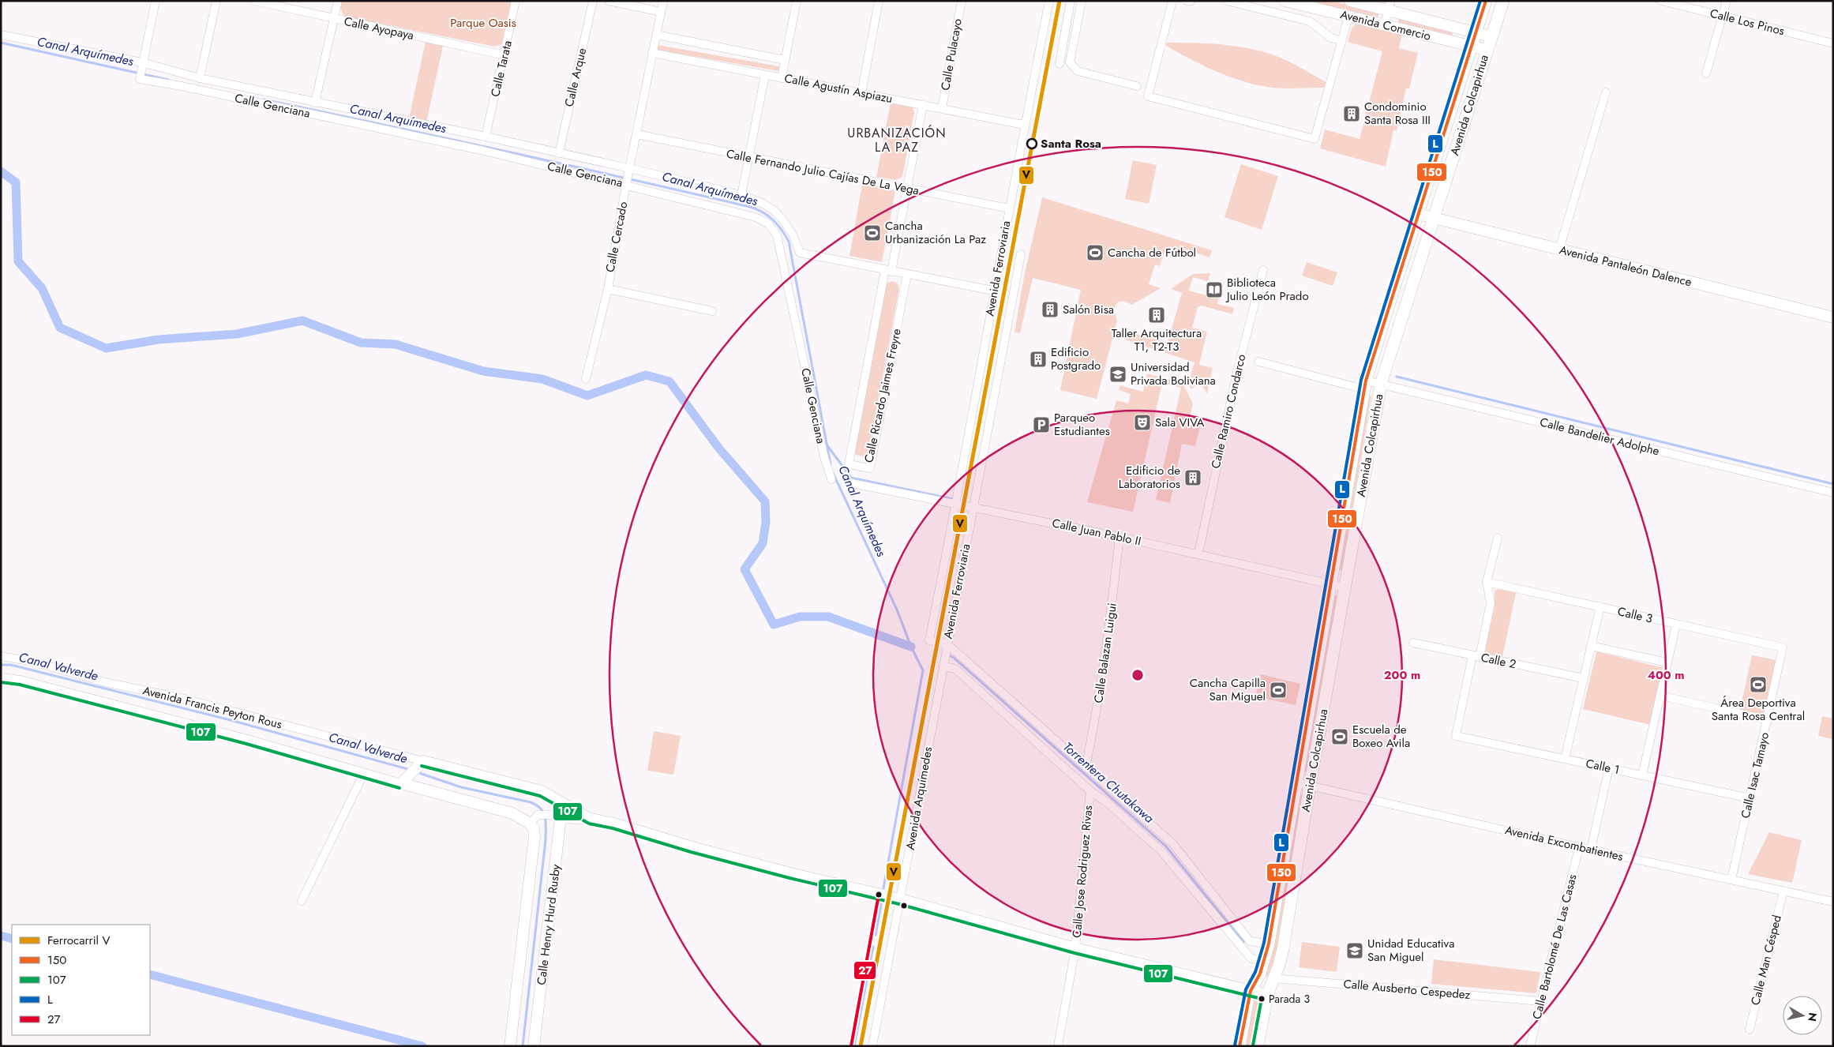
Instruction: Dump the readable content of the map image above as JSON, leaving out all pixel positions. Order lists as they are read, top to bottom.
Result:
{
  "streets": {
    "main road": ["Avenida Colcapirhua"],
    "street": [
      "Calle Los Pinos",
      "Avenida Comercio",
      "Calle Ayopaya",
      "Calle Pulacayo",
      "Calle Tarata",
      "Calle Arque",
      "Calle Agustín Aspiazu",
      "Calle Genciana",
      "Calle Fernando Julio Cajías De La Vega",
      "Calle Cercado",
      "Avenida Pantaleón Dalence",
      "Avenida Ferroviaria",
      "Calle Ricardo Jaimes Freyre",
      "Calle Ramiro Condarco",
      "Calle Bandelier Adolphe",
      "Calle Juan Pablo II",
      "Calle 3",
      "Calle Balazan Luigui",
      "Calle 2",
      "Avenida Francis Peyton Rous",
      "Calle 1",
      "Calle Isac Tamayo",
      "Avenida Arquímedes",
      "Avenida Excombatientes",
      "Calle Jose Rodriguez Rivas",
      "Calle Henry Hurd Rusby",
      "Calle Bartolomé De Las Casas",
      "Calle Man Césped",
      "Calle Ausberto Cespedez"
    ]
  },
  "crossings": [
    ["Avenida Comercio", "Avenida Colcapirhua"],
    ["Calle Ayopaya", "Calle Tarata"],
    ["Calle Pulacayo", "Calle Agustín Aspiazu"],
    ["Calle Tarata", "Calle Genciana"],
    ["Calle Arque", "Calle Genciana"],
    ["Calle Agustín Aspiazu", "Calle Cercado"],
    ["Calle Agustín Aspiazu", "Avenida Ferroviaria"],
    ["Avenida Colcapirhua", "Avenida Pantaleón Dalence"],
    ["Avenida Colcapirhua", "Calle Bandelier Adolphe"],
    ["Avenida Colcapirhua", "Calle Juan Pablo II"],
    ["Avenida Colcapirhua", "Avenida Excombatientes"],
    ["Avenida Colcapirhua", "Calle Ausberto Cespedez"],
    ["Calle Genciana", "Calle Cercado"],
    ["Calle Genciana", "Calle Ricardo Jaimes Freyre"],
    ["Calle Fernando Julio Cajías De La Vega", "Calle Cercado"],
    ["Calle Fernando Julio Cajías De La Vega", "Avenida Ferroviaria"],
    ["Avenida Ferroviaria", "Calle Juan Pablo II"],
    ["Avenida Ferroviaria", "Avenida Arquímedes"],
    ["Calle Ramiro Condarco", "Calle Juan Pablo II"],
    ["Calle Juan Pablo II", "Calle Balazan Luigui"],
    ["Calle 3", "Calle Isac Tamayo"],
    ["Calle 2", "Calle 1"],
    ["Calle 1", "Calle Isac Tamayo"],
    ["Calle Isac Tamayo", "Avenida Excombatientes"],
    ["Avenida Excombatientes", "Calle Bartolomé De Las Casas"],
    ["Avenida Excombatientes", "Calle Man Césped"],
    ["Calle Bartolomé De Las Casas", "Calle Ausberto Cespedez"]
  ],
  "districts": ["URBANIZACIÓN LA PAZ"],
  "water": ["Canal Arquímedes", "Canal Valverde", "Torrentera Chutakawa"],
  "parks": ["Parque Oasis"],
  "places": {
    "building": [
      "Condominio Santa Rosa III",
      "Salón Bisa",
      "Taller Arquitectura T1, T2-T3",
      "Edificio Postgrado",
      "Edificio de Laboratorios"
    ],
    "other": ["Santa Rosa", "Parada 3"],
    "sports": [
      "Cancha Urbanización La Paz",
      "Cancha de Fútbol",
      "Área Deportiva Santa Rosa Central",
      "Cancha Capilla San Miguel",
      "Escuela de Boxeo Avila"
    ],
    "library": ["Biblioteca Julio León Prado"],
    "school or university": ["Universidad Privada Boliviana", "Unidad Educativa San Miguel"],
    "theatre": ["Sala VIVA"],
    "parking": ["Parqueo Estudiantes"]
  },
  "lines": [
    "rail line V",
    "transit line 150",
    "transit line L",
    "transit line 107",
    "transit line 27"
  ],
  "legend": [
    "Ferrocarril V",
    "150",
    "107",
    "L",
    "27"
  ],
  "north": "right",
  "rings": ["200 m", "400 m"]
}
